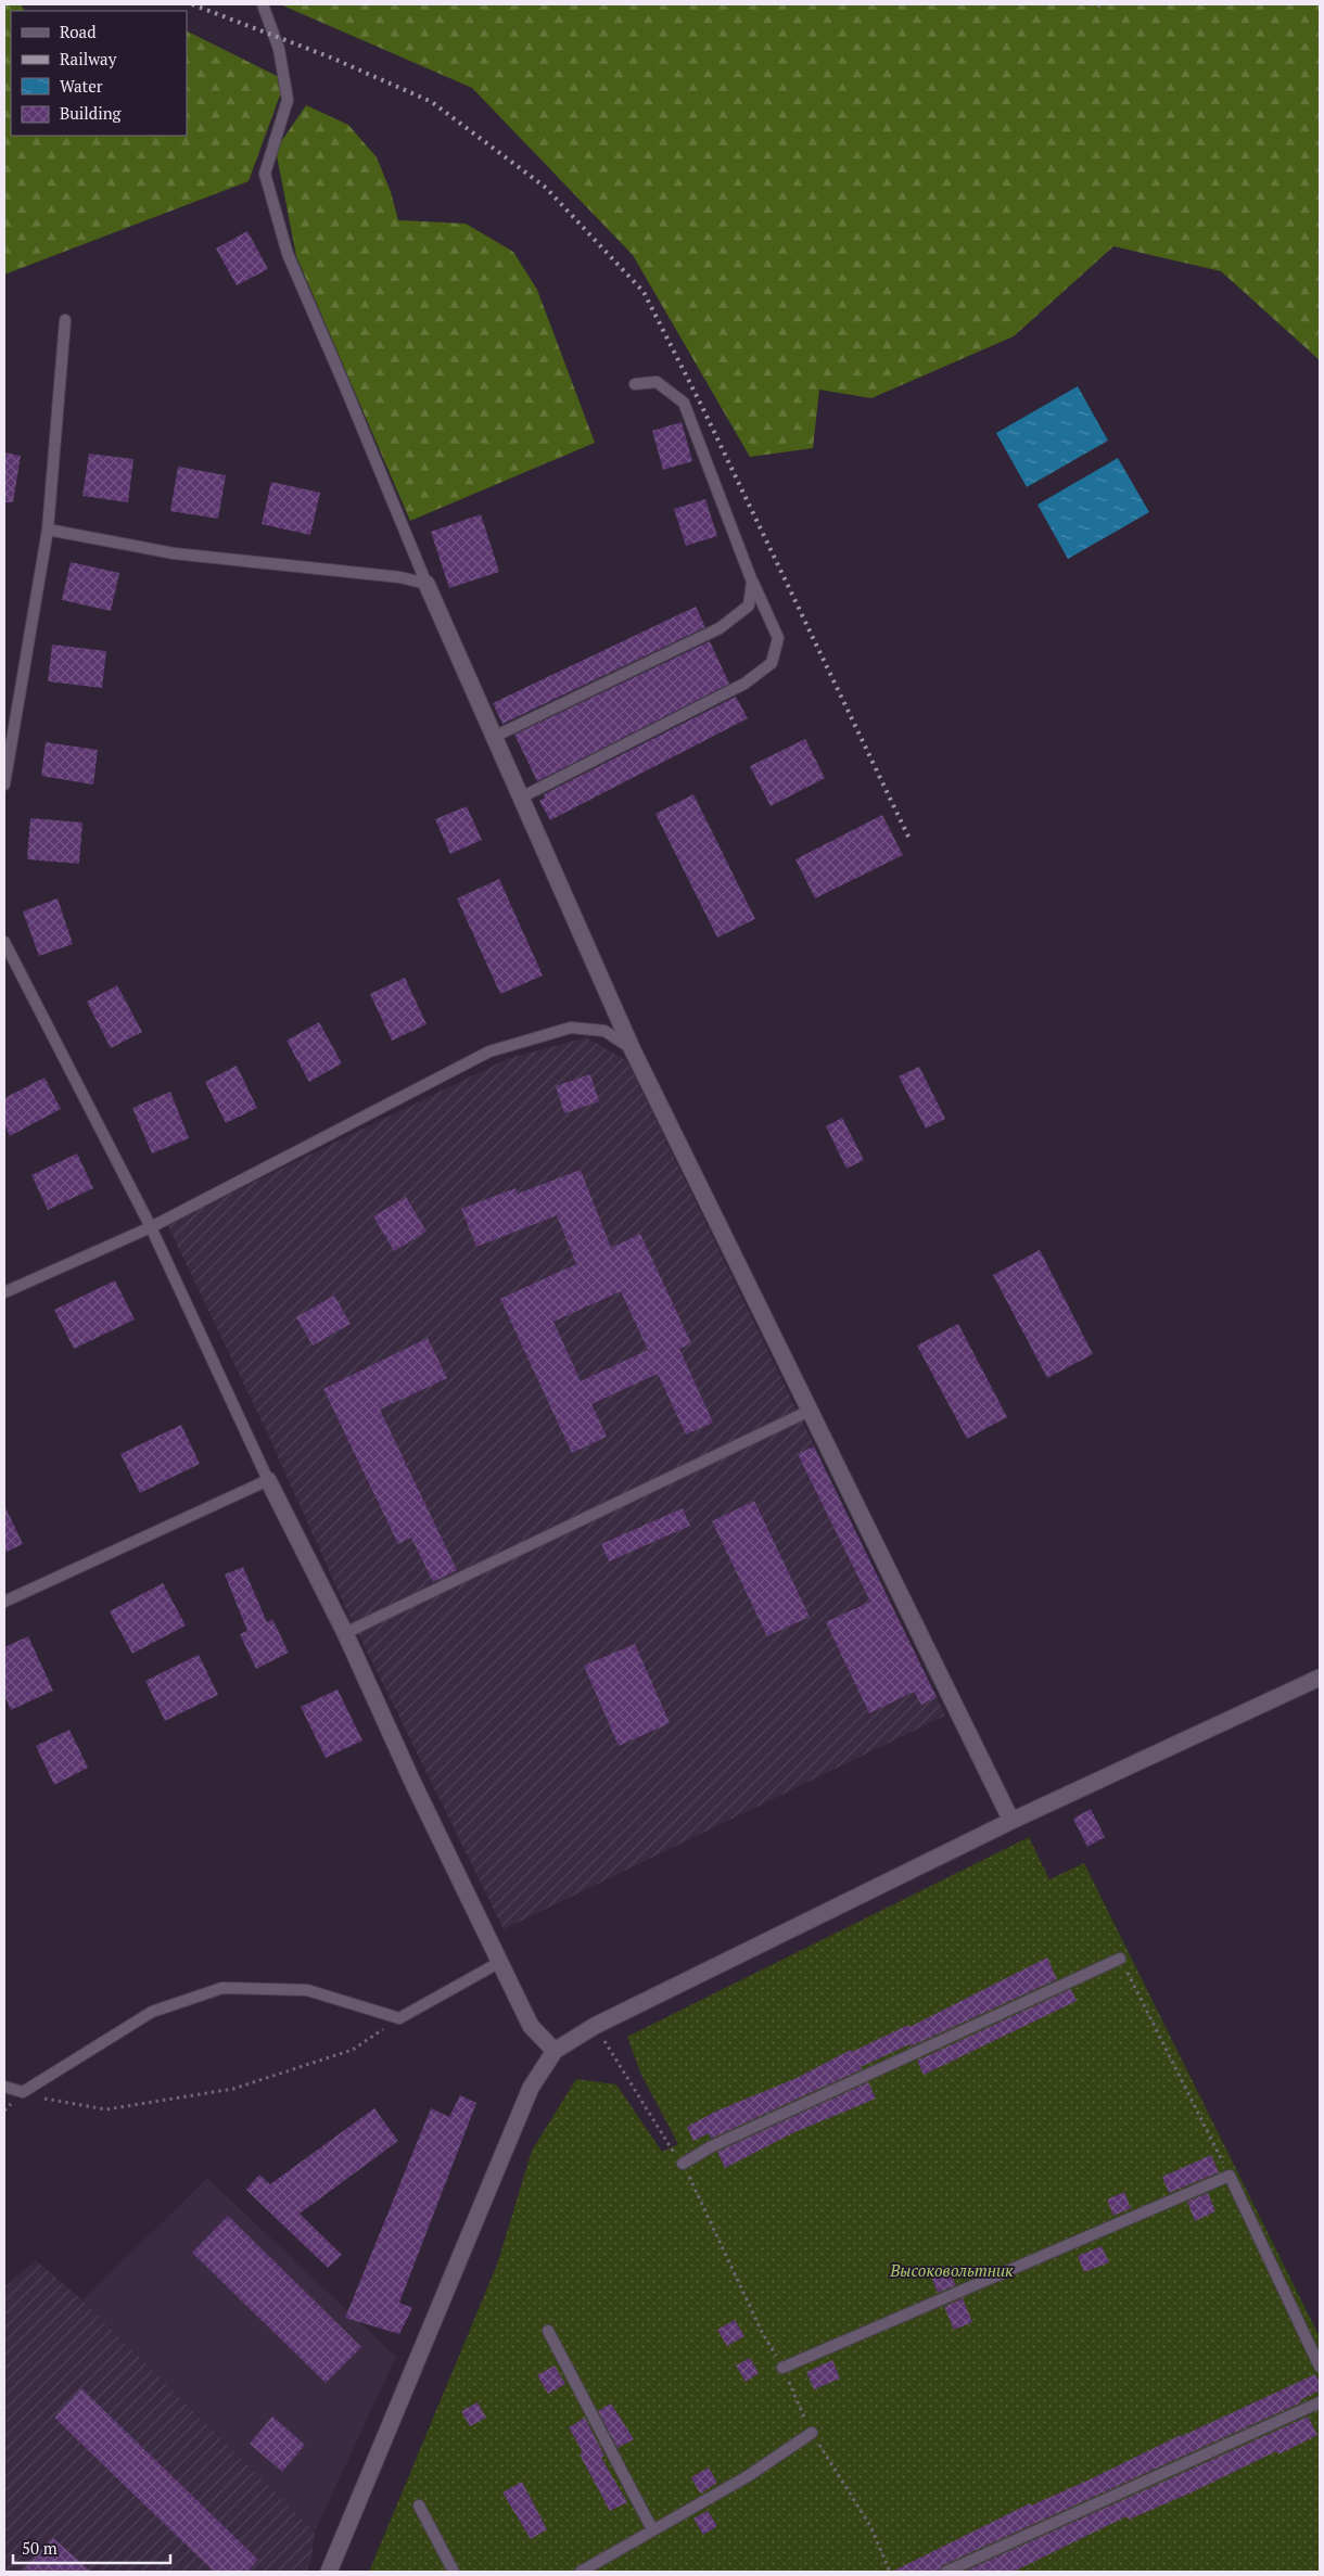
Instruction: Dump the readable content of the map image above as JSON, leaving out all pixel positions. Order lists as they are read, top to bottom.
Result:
{
  "parks": ["Высоковольтник"],
  "legend": [
    "Road",
    "Railway",
    "Water",
    "Building"
  ],
  "scale_bar": "50 m"
}
